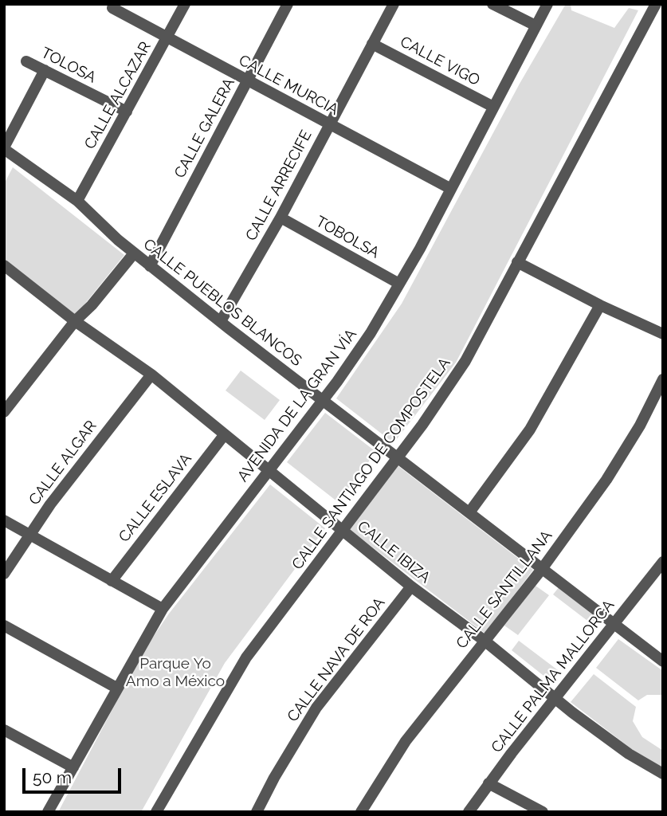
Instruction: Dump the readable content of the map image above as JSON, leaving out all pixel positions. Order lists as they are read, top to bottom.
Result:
{
  "streets": {
    "street": [
      "CALLE VIGO",
      "TOLOSA",
      "CALLE MURCIA",
      "CALLE ALCAZAR",
      "CALLE GALERA",
      "CALLE ARRECIFE",
      "TOBOLSA",
      "CALLE PUEBLOS BLANCOS",
      "AVENIDA DE LA GRAN VÍA",
      "CALLE ALGAR",
      "CALLE SANTIAGO DE COMPOSTELA",
      "CALLE ESLAVA",
      "CALLE IBIZA",
      "CALLE SANTILLANA",
      "CALLE NAVA DE ROA",
      "CALLE PALMA MALLORCA"
    ]
  },
  "crossings": [
    ["CALLE VIGO", "CALLE ARRECIFE"],
    ["CALLE VIGO", "AVENIDA DE LA GRAN VÍA"],
    ["TOLOSA", "CALLE ALCAZAR"],
    ["CALLE MURCIA", "CALLE ALCAZAR"],
    ["CALLE MURCIA", "CALLE GALERA"],
    ["CALLE MURCIA", "CALLE ARRECIFE"],
    ["CALLE MURCIA", "AVENIDA DE LA GRAN VÍA"],
    ["CALLE ALCAZAR", "CALLE PUEBLOS BLANCOS"],
    ["CALLE GALERA", "CALLE PUEBLOS BLANCOS"],
    ["CALLE ARRECIFE", "TOBOLSA"],
    ["CALLE ARRECIFE", "CALLE PUEBLOS BLANCOS"],
    ["TOBOLSA", "AVENIDA DE LA GRAN VÍA"],
    ["CALLE PUEBLOS BLANCOS", "AVENIDA DE LA GRAN VÍA"],
    ["CALLE PUEBLOS BLANCOS", "CALLE SANTIAGO DE COMPOSTELA"],
    ["CALLE PUEBLOS BLANCOS", "CALLE SANTILLANA"],
    ["CALLE PUEBLOS BLANCOS", "CALLE PALMA MALLORCA"],
    ["AVENIDA DE LA GRAN VÍA", "CALLE IBIZA"],
    ["CALLE ALGAR", "CALLE IBIZA"],
    ["CALLE SANTIAGO DE COMPOSTELA", "CALLE IBIZA"],
    ["CALLE ESLAVA", "CALLE IBIZA"],
    ["CALLE IBIZA", "CALLE SANTILLANA"],
    ["CALLE IBIZA", "CALLE NAVA DE ROA"],
    ["CALLE IBIZA", "CALLE PALMA MALLORCA"]
  ],
  "parks": ["Parque Yo Amo a México"],
  "scale_bar": "50 m"
}
